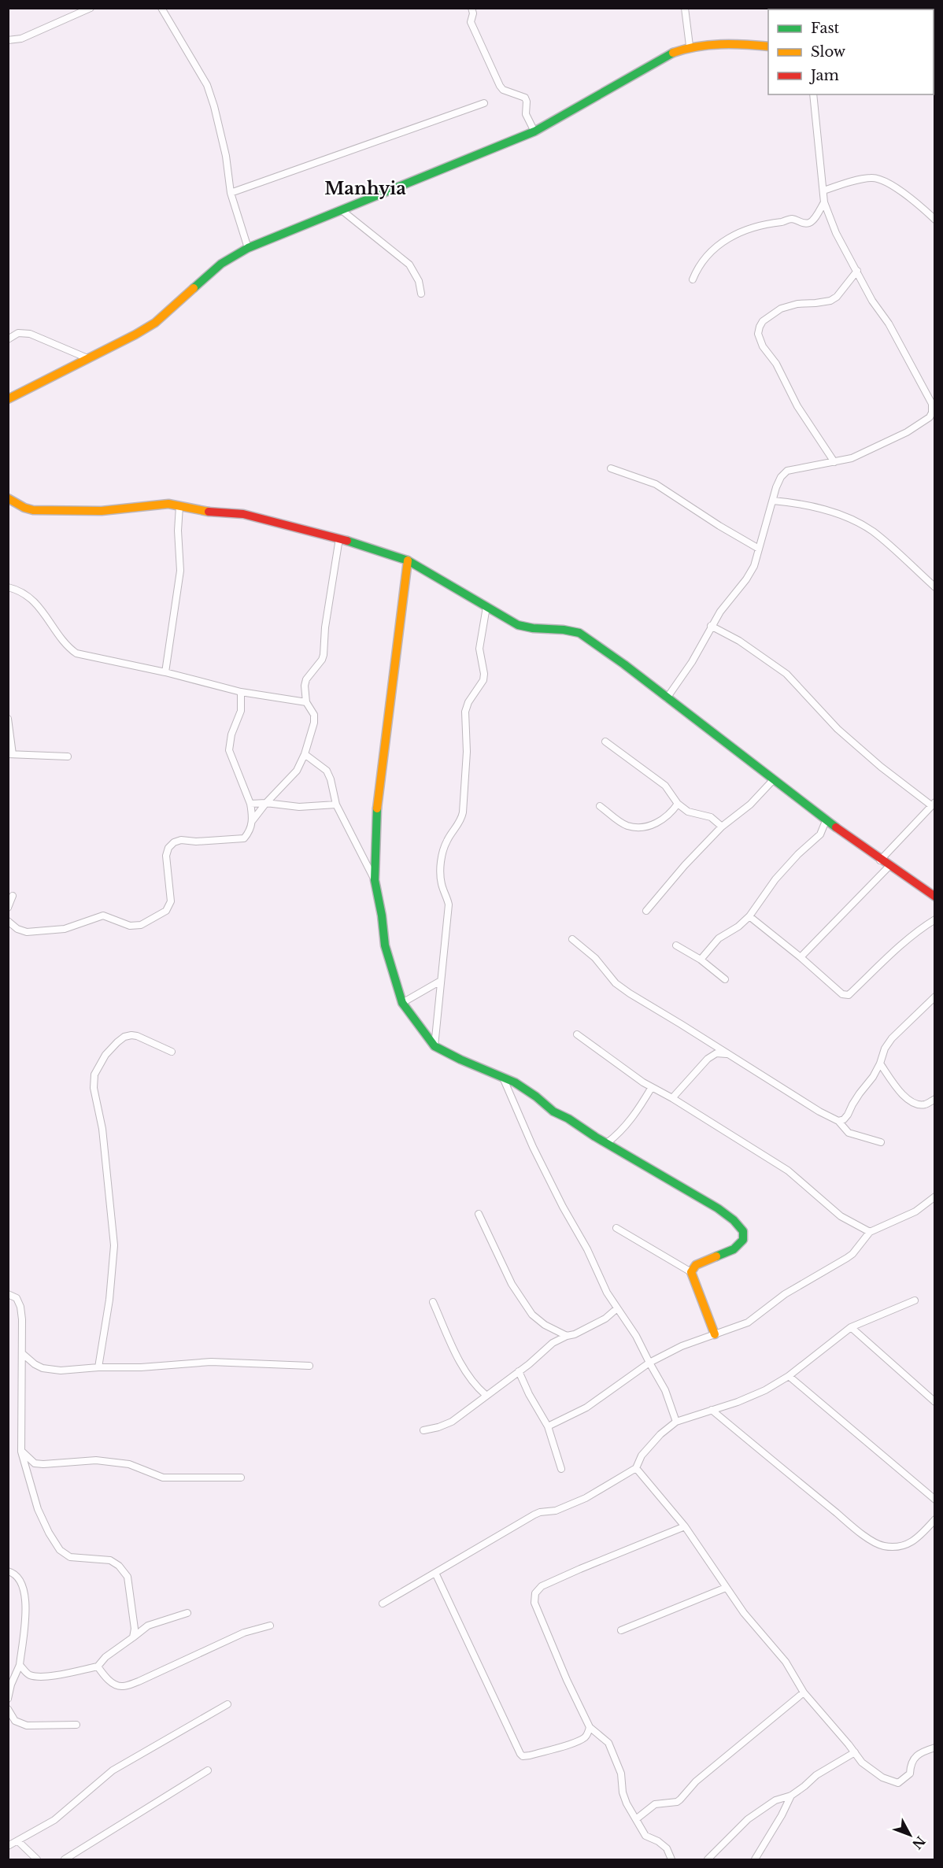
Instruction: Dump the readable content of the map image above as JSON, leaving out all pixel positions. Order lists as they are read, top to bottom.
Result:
{
  "districts": ["Manhyia"],
  "legend": ["Fast", "Slow", "Jam"],
  "north": "bottom right"
}
